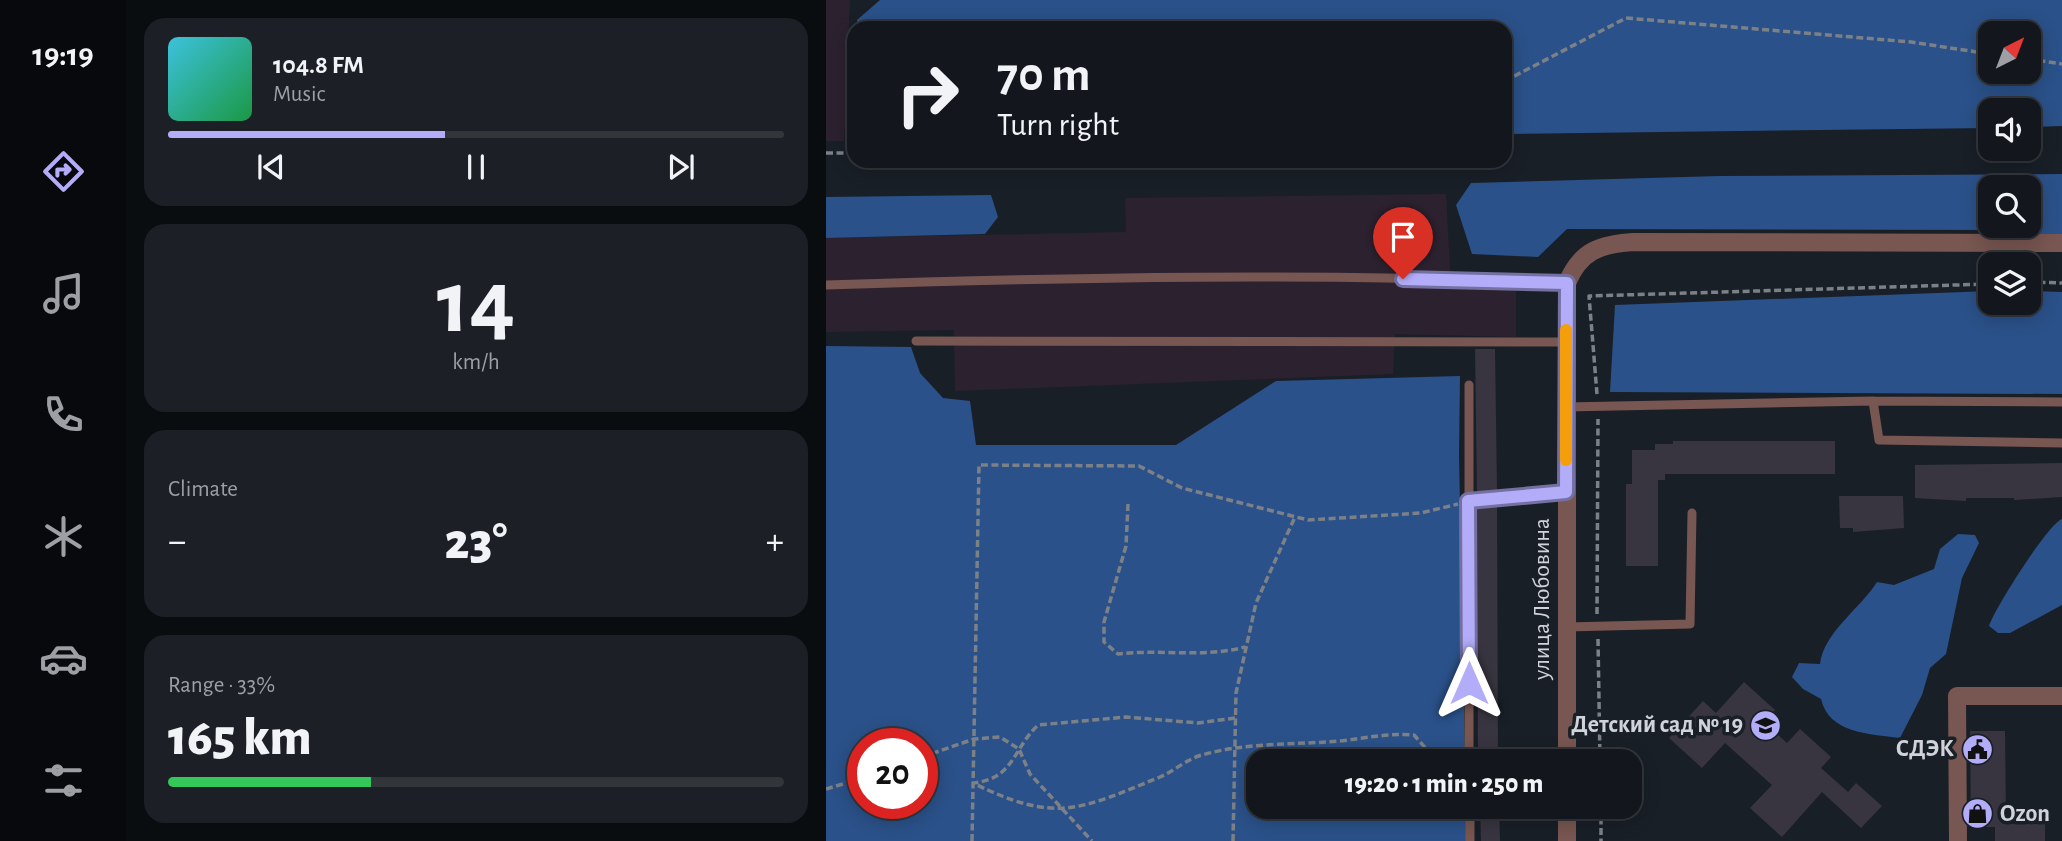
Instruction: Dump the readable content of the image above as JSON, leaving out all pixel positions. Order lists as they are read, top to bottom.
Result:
{
  "streets": {
    "street": ["улица Любовина"]
  },
  "places": {
    "school or university": ["Детский сад № 19"],
    "public building": ["СДЭК"],
    "shop": ["Ozon"]
  },
  "north": "top right",
  "page": {
    "tabs": "19:19",
    "turn": ["70 m", "Turn right"],
    "song": ["104.8 FM", "Music"],
    "tile": [
      ["14", "km/h"],
      "Climate",
      ["Range · 33%", "165 km"]
    ],
    "heat": ["−", "23°", "+"],
    "limit": "20",
    "trip": "19:20 · 1 min · 250 m"
  }
}
